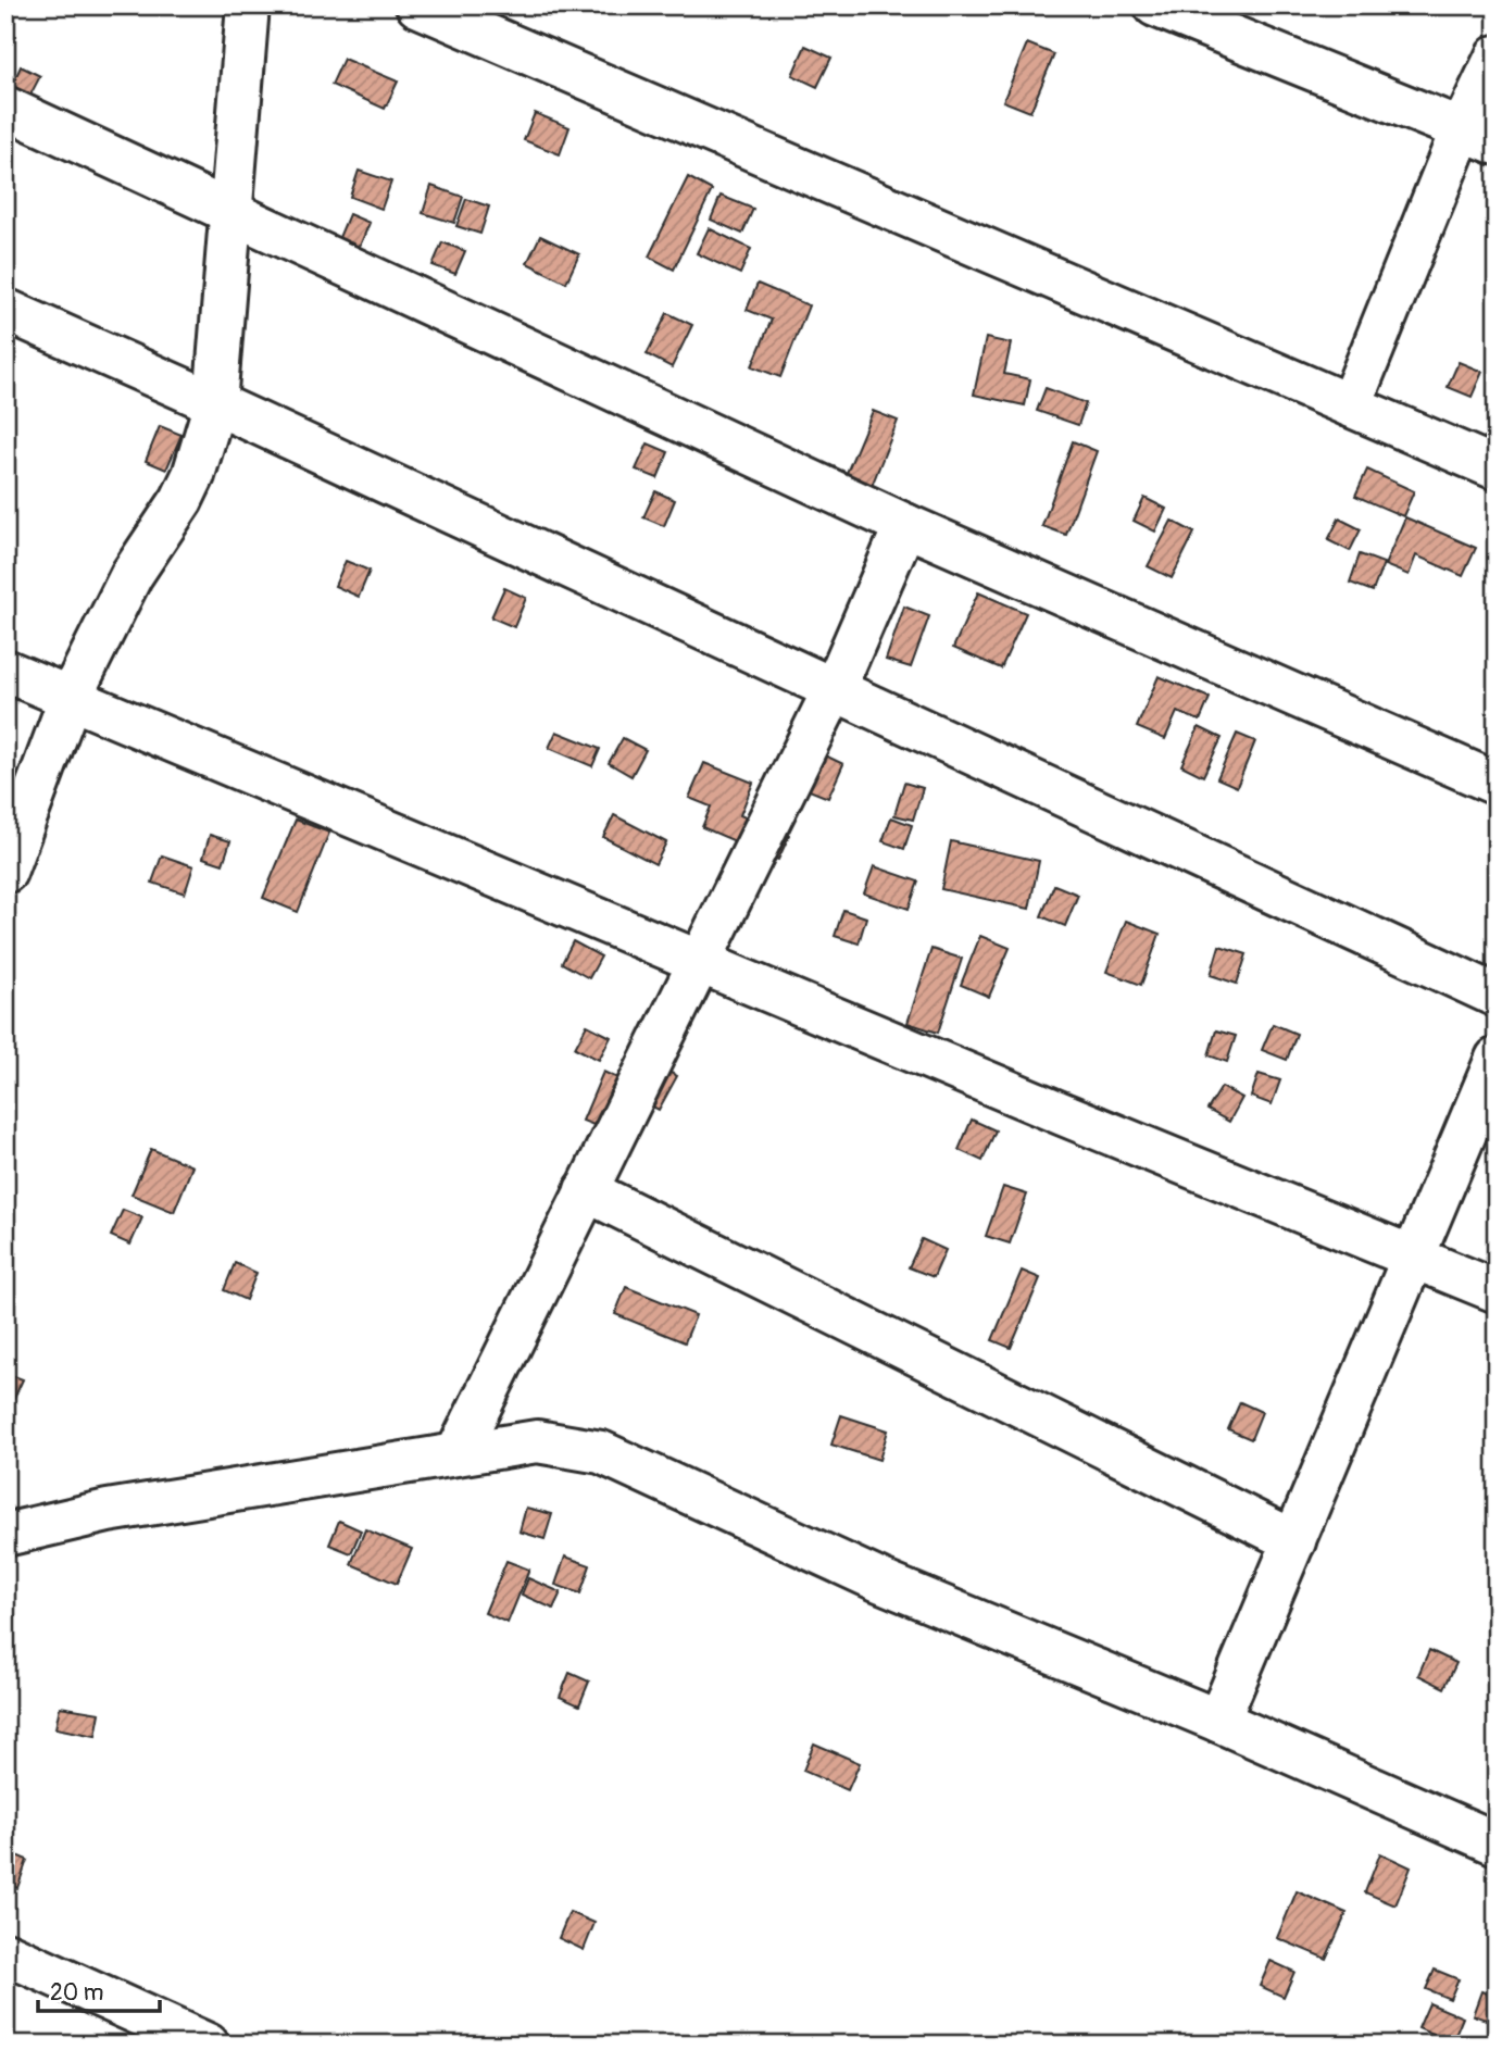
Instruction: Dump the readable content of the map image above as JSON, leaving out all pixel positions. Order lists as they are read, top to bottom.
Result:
{
  "scale_bar": "20 m"
}
